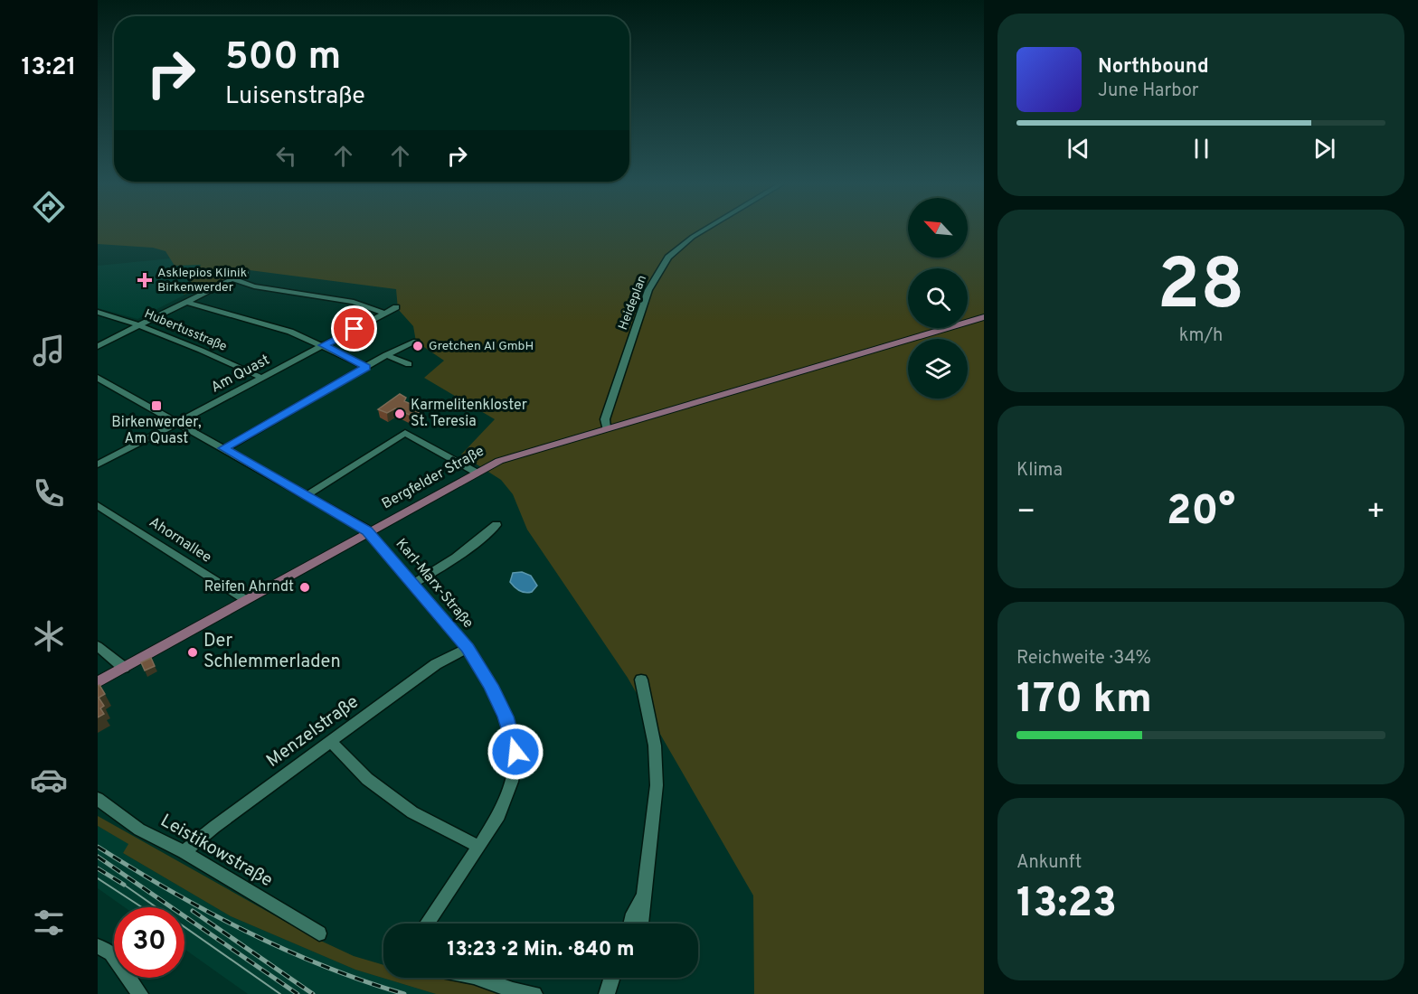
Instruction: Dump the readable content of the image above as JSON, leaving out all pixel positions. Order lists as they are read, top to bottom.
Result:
{
  "streets": {
    "main road": ["Bergfelder Straße"],
    "street": [
      "Heideplan",
      "Hubertusstraße",
      "Am Quast",
      "Ahornallee",
      "Karl-Marx-Straße",
      "Menzelstraße",
      "Leistikowstraße"
    ]
  },
  "crossings": [
    ["Heideplan", "Bergfelder Straße"],
    ["Hubertusstraße", "Am Quast"],
    ["Am Quast", "Karl-Marx-Straße"],
    ["Bergfelder Straße", "Ahornallee"],
    ["Bergfelder Straße", "Karl-Marx-Straße"],
    ["Karl-Marx-Straße", "Menzelstraße"],
    ["Menzelstraße", "Leistikowstraße"]
  ],
  "places": {
    "health": ["Asklepios Klinik Birkenwerder"],
    "other": [
      "Gretchen AI GmbH",
      "Karmelitenkloster St. Teresia",
      "Reifen Ahrndt",
      "Der Schlemmerladen"
    ],
    "transit": ["Birkenwerder, Am Quast"]
  },
  "north": "top left",
  "page": {
    "tabs": "13:21",
    "turn": ["500 m", "Luisenstraße"],
    "song": ["Northbound", "June Harbor"],
    "tile": [
      ["28", "km/h"],
      "Klima",
      ["Reichweite · 34%", "170 km"],
      ["Ankunft", "13:23"]
    ],
    "heat": ["−", "20°", "+"],
    "limit": "30",
    "trip": "13:23 · 2 Min. · 840 m"
  }
}
